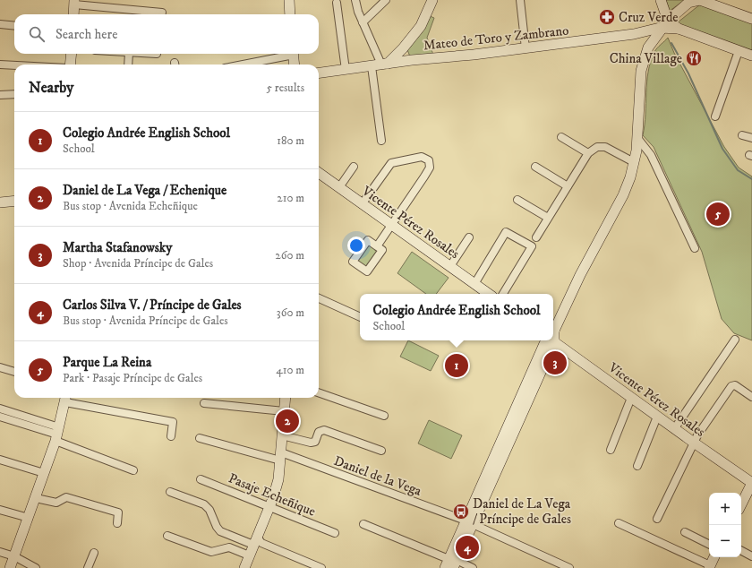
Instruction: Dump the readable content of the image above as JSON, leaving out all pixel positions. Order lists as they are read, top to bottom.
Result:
{
  "streets": {
    "street": [
      "Mateo de Toro y Zambrano",
      "Vicente Pérez Rosales",
      "Daniel de la Vega",
      "Pasaje Echeñique"
    ]
  },
  "places": {
    "pharmacy": ["Cruz Verde"],
    "restaurant": ["China Village"],
    "bus stop": ["Daniel de La Vega / Príncipe de Gales"]
  },
  "page": {
    "search": "Search here",
    "heading": ["Nearby", "5 results"],
    "list": [
      {
        "mark": "1",
        "name": "Colegio Andrée English School",
        "note": "School",
        "value": "180 m"
      },
      {
        "mark": "2",
        "name": "Daniel de La Vega / Echenique",
        "note": "Bus stop · Avenida Echeñique",
        "value": "210 m"
      },
      {
        "mark": "3",
        "name": "Martha Stafanowsky",
        "note": "Shop · Avenida Príncipe de Gales",
        "value": "260 m"
      },
      {
        "mark": "4",
        "name": "Carlos Silva V. / Príncipe de Gales",
        "note": "Bus stop · Avenida Príncipe de Gales",
        "value": "360 m"
      },
      {
        "mark": "5",
        "name": "Parque La Reina",
        "note": "Park · Pasaje Príncipe de Gales",
        "value": "410 m"
      }
    ],
    "pins": [
      "5",
      "3",
      "1",
      "2",
      "4"
    ],
    "popup": ["Colegio Andrée English School", "School"],
    "map_buttons": ["+", "−"]
  }
}
